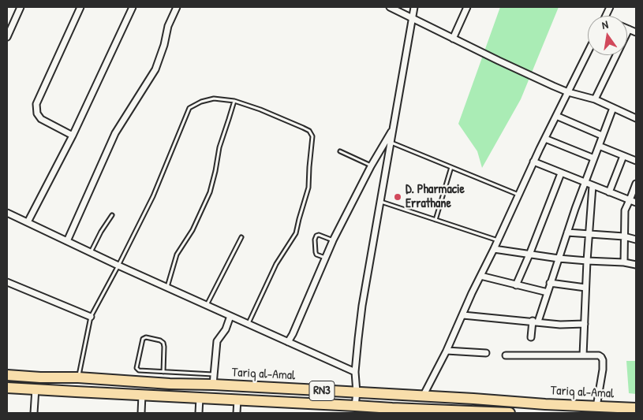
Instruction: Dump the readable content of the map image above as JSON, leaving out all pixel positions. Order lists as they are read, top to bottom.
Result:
{
  "streets": {
    "highway": ["Tariq al-Amal", "RN3"]
  },
  "places": ["D. Pharmacie Errathane"],
  "north": "top"
}
